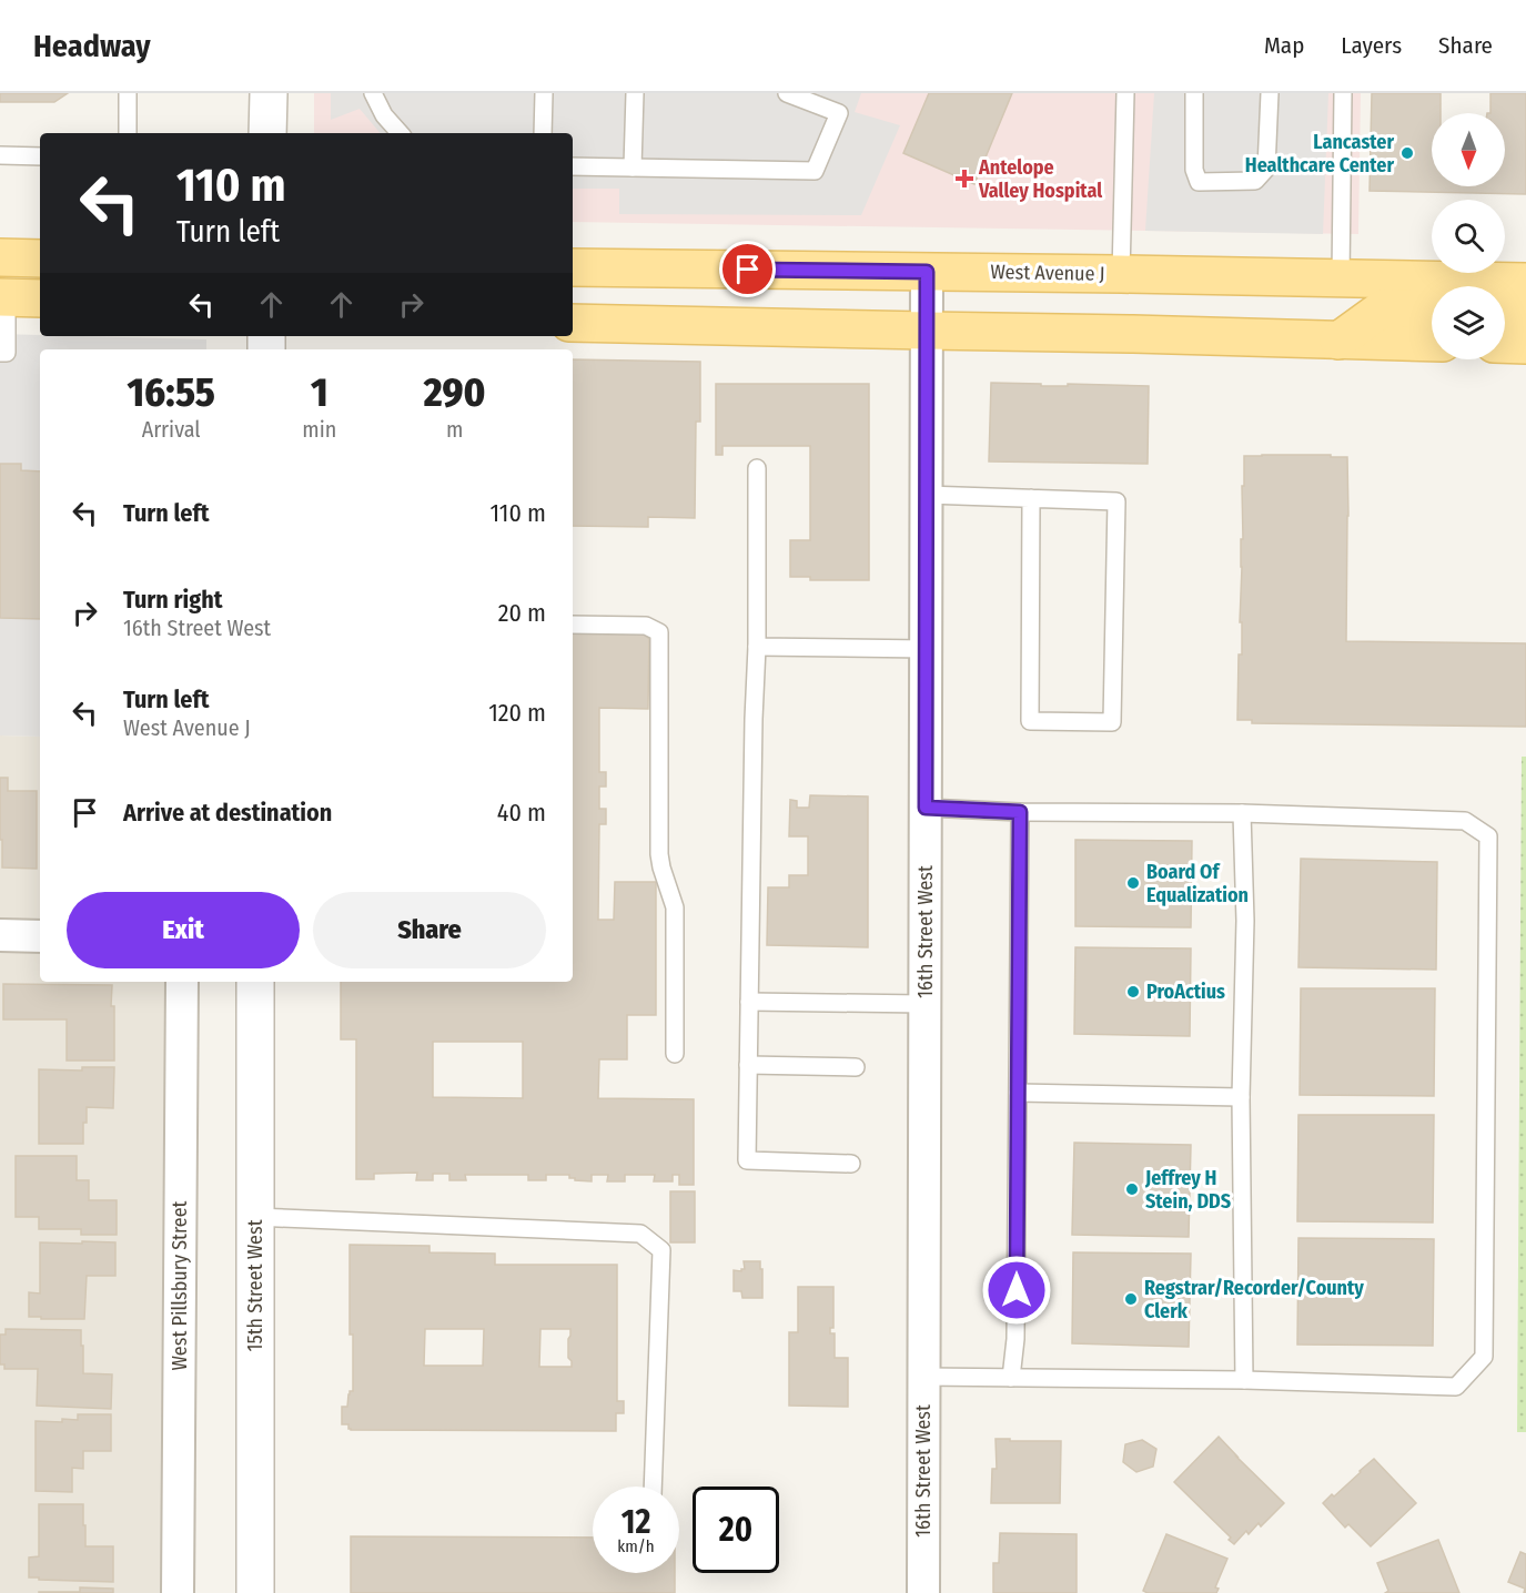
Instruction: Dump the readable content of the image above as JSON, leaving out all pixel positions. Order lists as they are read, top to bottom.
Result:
{
  "streets": {
    "main road": ["West Avenue J"],
    "street": ["16th Street West", "West Pillsbury Street", "15th Street West"]
  },
  "crossings": [
    ["West Avenue J", "16th Street West"]
  ],
  "places": {
    "other": [
      "Lancaster Healthcare Center",
      "Board Of Equalization",
      "ProActius",
      "Jeffrey H Stein, DDS",
      "Regstrar/Recorder/County Clerk"
    ],
    "health": ["Antelope Valley Hospital"]
  },
  "north": "bottom",
  "page": {
    "header": "Headway",
    "nav": ["Map", "Layers", "Share"],
    "turn": ["110 m", "Turn left"],
    "eta": [
      "16:55",
      "Arrival",
      "1",
      "min",
      "290",
      "m"
    ],
    "list": [
      {
        "name": "Turn left",
        "value": "110 m"
      },
      {
        "name": "Turn right",
        "note": "16th Street West",
        "value": "20 m"
      },
      {
        "name": "Turn left",
        "note": "West Avenue J",
        "value": "120 m"
      },
      {
        "name": "Arrive at destination",
        "value": "40 m"
      }
    ],
    "buttons": ["Exit", "Share"],
    "speed": "12 km/h",
    "limit": "20"
  }
}
